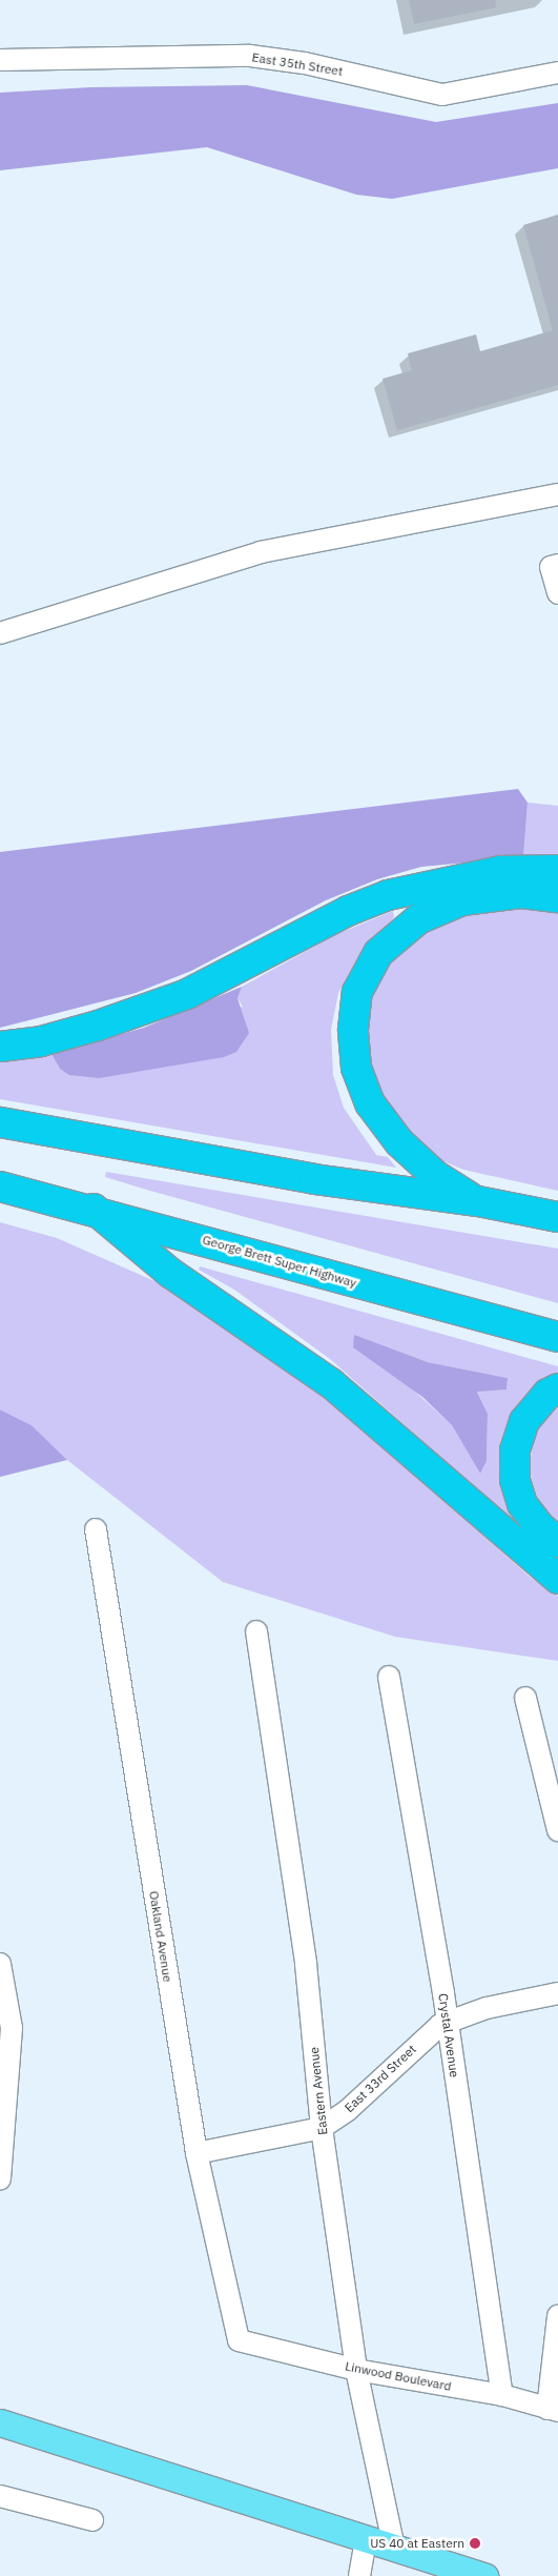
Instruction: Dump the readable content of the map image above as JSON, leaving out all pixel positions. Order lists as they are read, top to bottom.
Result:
{
  "streets": {
    "highway": ["George Brett Super Highway"],
    "street": [
      "East 35th Street",
      "Oakland Avenue",
      "Crystal Avenue",
      "East 33rd Street",
      "Eastern Avenue",
      "Linwood Boulevard"
    ]
  },
  "crossings": [
    ["Oakland Avenue", "East 33rd Street"],
    ["Oakland Avenue", "Linwood Boulevard"],
    ["Crystal Avenue", "East 33rd Street"],
    ["Crystal Avenue", "Linwood Boulevard"],
    ["East 33rd Street", "Eastern Avenue"],
    ["Eastern Avenue", "Linwood Boulevard"]
  ],
  "places": ["US 40 at Eastern"]
}
